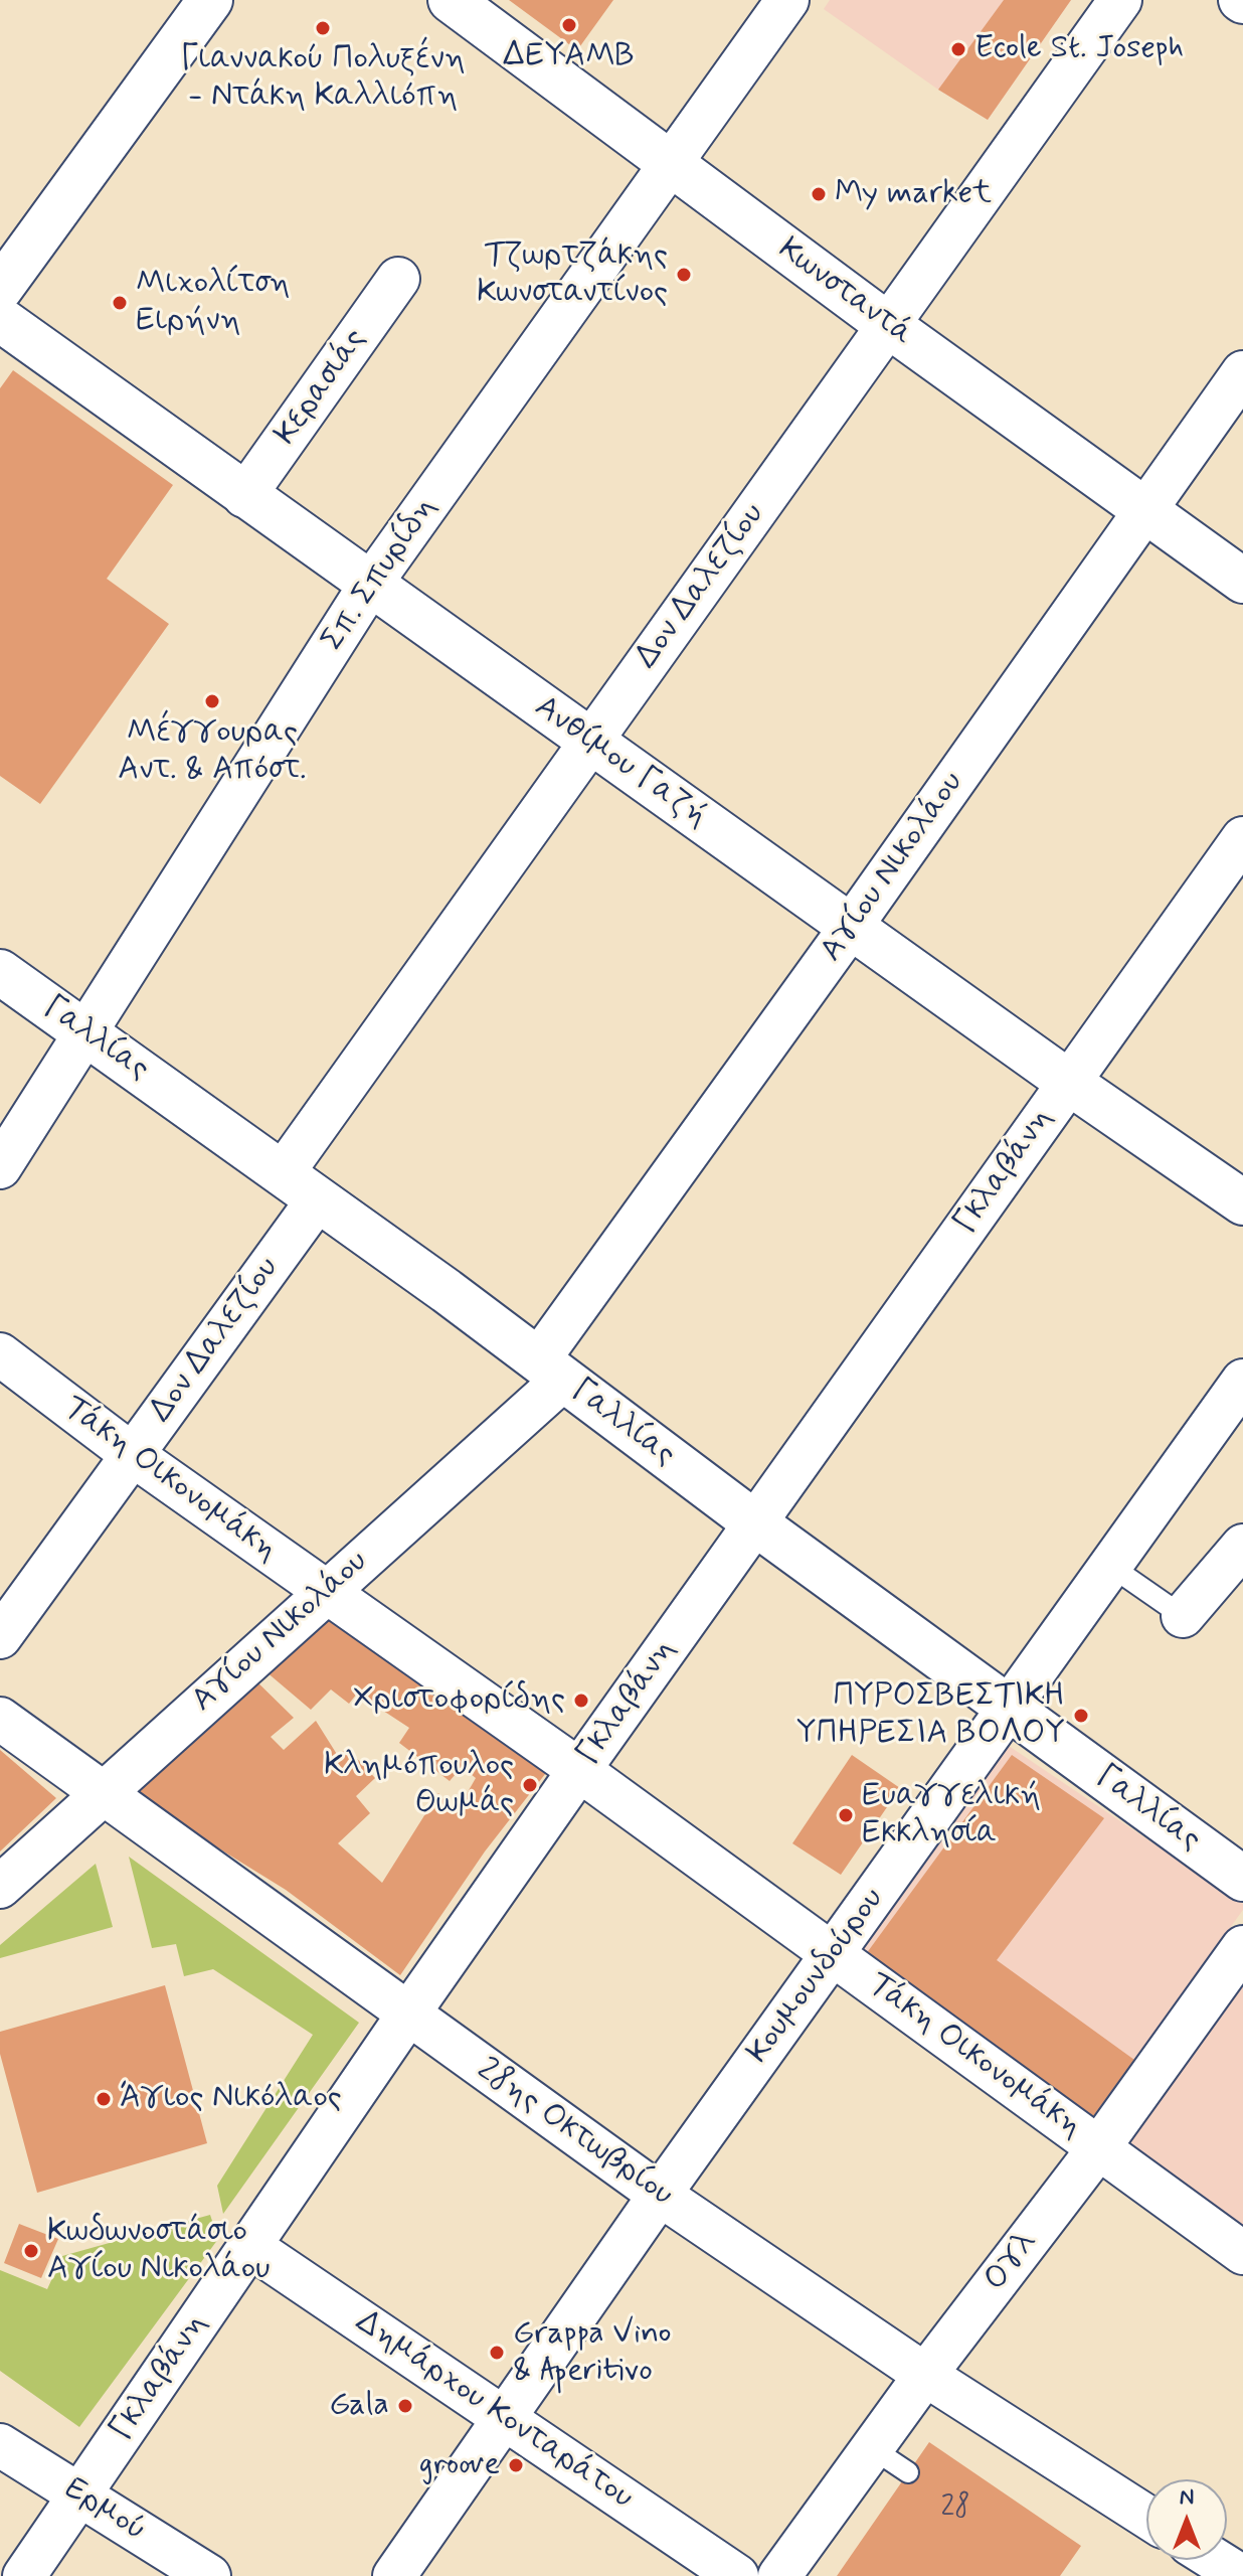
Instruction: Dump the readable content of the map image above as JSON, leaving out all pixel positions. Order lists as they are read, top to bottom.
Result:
{
  "streets": {
    "street": [
      "Κωνσταντά",
      "Κερασιάς",
      "Σπ. Σπυρίδη",
      "Δον Δαλεζίου",
      "Ανθίμου Γαζή",
      "Αγίου Νικολάου",
      "Γαλλίας",
      "Γκλαβάνη",
      "Τάκη Οικονομάκη",
      "Κουμουνδούρου",
      "28ης Οκτωβρίου",
      "Ογλ",
      "Δημάρχου Κονταράτου",
      "Ερμού"
    ]
  },
  "crossings": [
    ["Κωνσταντά", "Σπ. Σπυρίδη"],
    ["Κωνσταντά", "Δον Δαλεζίου"],
    ["Κωνσταντά", "Αγίου Νικολάου"],
    ["Κερασιάς", "Ανθίμου Γαζή"],
    ["Σπ. Σπυρίδη", "Ανθίμου Γαζή"],
    ["Σπ. Σπυρίδη", "Γαλλίας"],
    ["Δον Δαλεζίου", "Ανθίμου Γαζή"],
    ["Δον Δαλεζίου", "Γαλλίας"],
    ["Δον Δαλεζίου", "Τάκη Οικονομάκη"],
    ["Ανθίμου Γαζή", "Αγίου Νικολάου"],
    ["Ανθίμου Γαζή", "Γκλαβάνη"],
    ["Αγίου Νικολάου", "Γαλλίας"],
    ["Αγίου Νικολάου", "Τάκη Οικονομάκη"],
    ["Αγίου Νικολάου", "28ης Οκτωβρίου"],
    ["Γαλλίας", "Γκλαβάνη"],
    ["Γαλλίας", "Κουμουνδούρου"],
    ["Γκλαβάνη", "Τάκη Οικονομάκη"],
    ["Γκλαβάνη", "28ης Οκτωβρίου"],
    ["Γκλαβάνη", "Δημάρχου Κονταράτου"],
    ["Γκλαβάνη", "Ερμού"],
    ["Τάκη Οικονομάκη", "Κουμουνδούρου"],
    ["Τάκη Οικονομάκη", "Ογλ"],
    ["Κουμουνδούρου", "28ης Οκτωβρίου"],
    ["Κουμουνδούρου", "Δημάρχου Κονταράτου"],
    ["28ης Οκτωβρίου", "Ογλ"]
  ],
  "places": [
    "ΔΕΥΑΜΒ",
    "Γιαννακού Πολυξένη - Ντάκη Καλλιόπη",
    "Ecole St. Joseph",
    "My market",
    "Τζωρτζάκης Κωνσταντίνος",
    "Μιχολίτση Ειρήνη",
    "Μέγγουρας Αντ. & Απόστ.",
    "Χριστοφορίδης",
    "ΠΥΡΟΣΒΕΣΤΙΚΗ ΥΠΗΡΕΣΙΑ ΒΟΛΟΥ",
    "Κλημόπουλος Θωμάς",
    "Ευαγγελική Εκκλησία",
    "Άγιος Νικόλαος",
    "Κωδωνοστάσιο Αγίου Νικολάου",
    "Grappa Vino & Aperitivo",
    "Gala",
    "groove"
  ],
  "house_numbers": ["28"],
  "north": "top"
}
